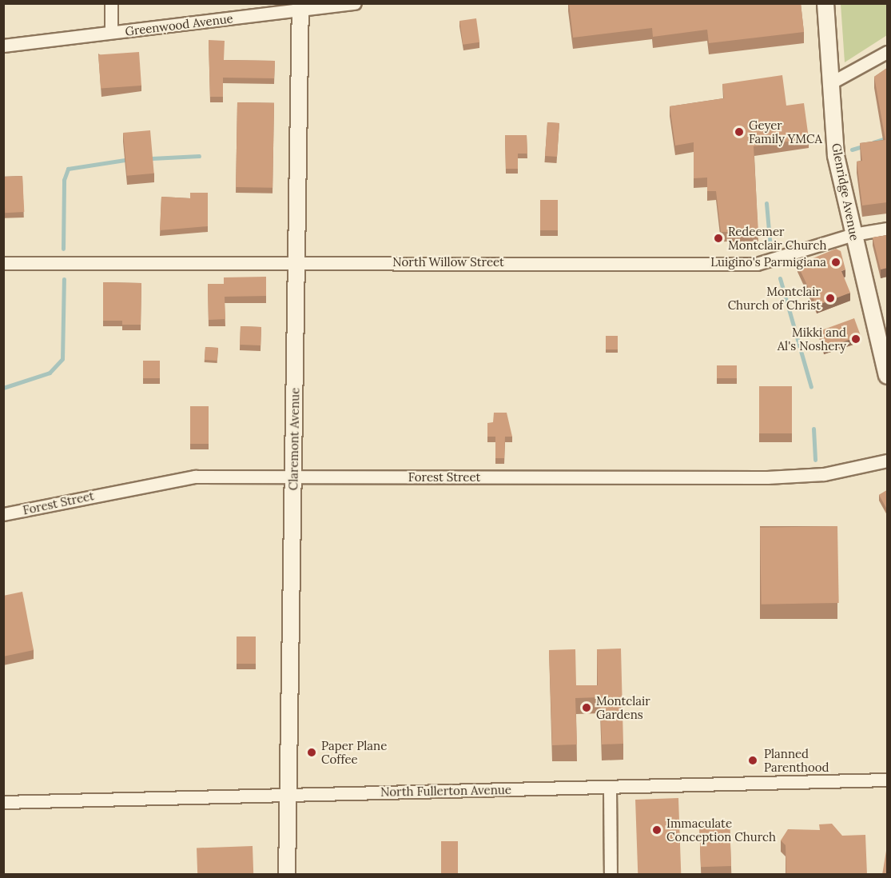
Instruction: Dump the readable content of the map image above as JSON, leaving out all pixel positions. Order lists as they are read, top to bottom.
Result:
{
  "streets": {
    "street": [
      "Greenwood Avenue",
      "Glenridge Avenue",
      "North Willow Street",
      "Claremont Avenue",
      "Forest Street",
      "North Fullerton Avenue"
    ]
  },
  "crossings": [
    ["Greenwood Avenue", "Claremont Avenue"],
    ["Glenridge Avenue", "North Willow Street"],
    ["North Willow Street", "Claremont Avenue"],
    ["Claremont Avenue", "Forest Street"],
    ["Claremont Avenue", "North Fullerton Avenue"]
  ],
  "places": [
    "Geyer Family YMCA",
    "Redeemer Montclair Church",
    "Luigino's Parmigiana",
    "Montclair Church of Christ",
    "Mikki and Al's Noshery",
    "Montclair Gardens",
    "Paper Plane Coffee",
    "Planned Parenthood",
    "Immaculate Conception Church"
  ]
}
